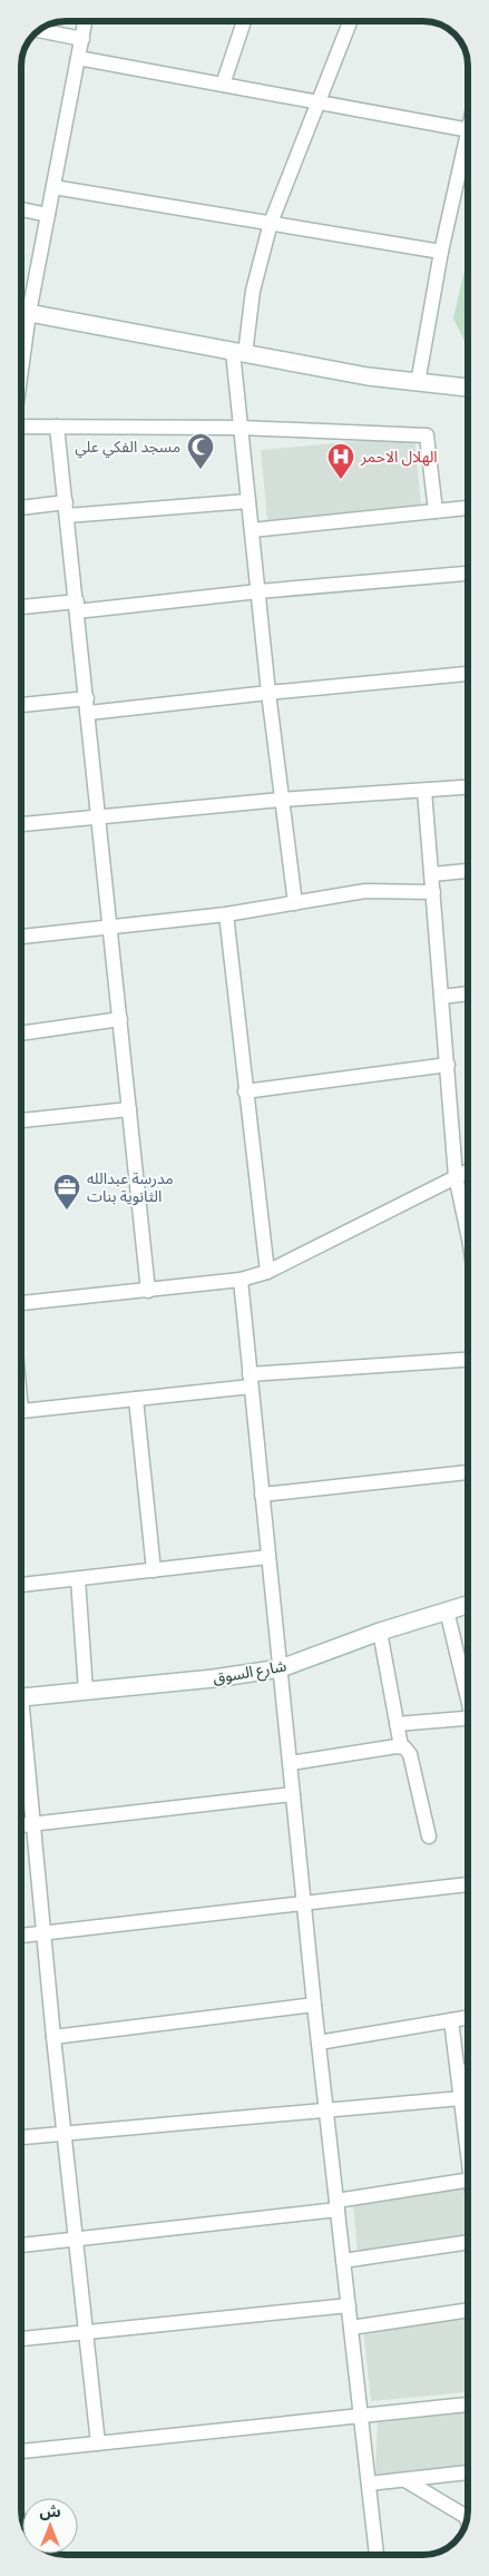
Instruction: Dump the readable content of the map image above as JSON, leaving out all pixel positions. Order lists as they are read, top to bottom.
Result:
{
  "streets": {
    "street": ["شارع السوق"]
  },
  "places": {
    "mosque": ["مسجد الفكي علي"],
    "hospital": ["الهلال الاحمر"],
    "office": ["مدرسة عبدالله الثانوية بنات"]
  },
  "north": "top"
}
